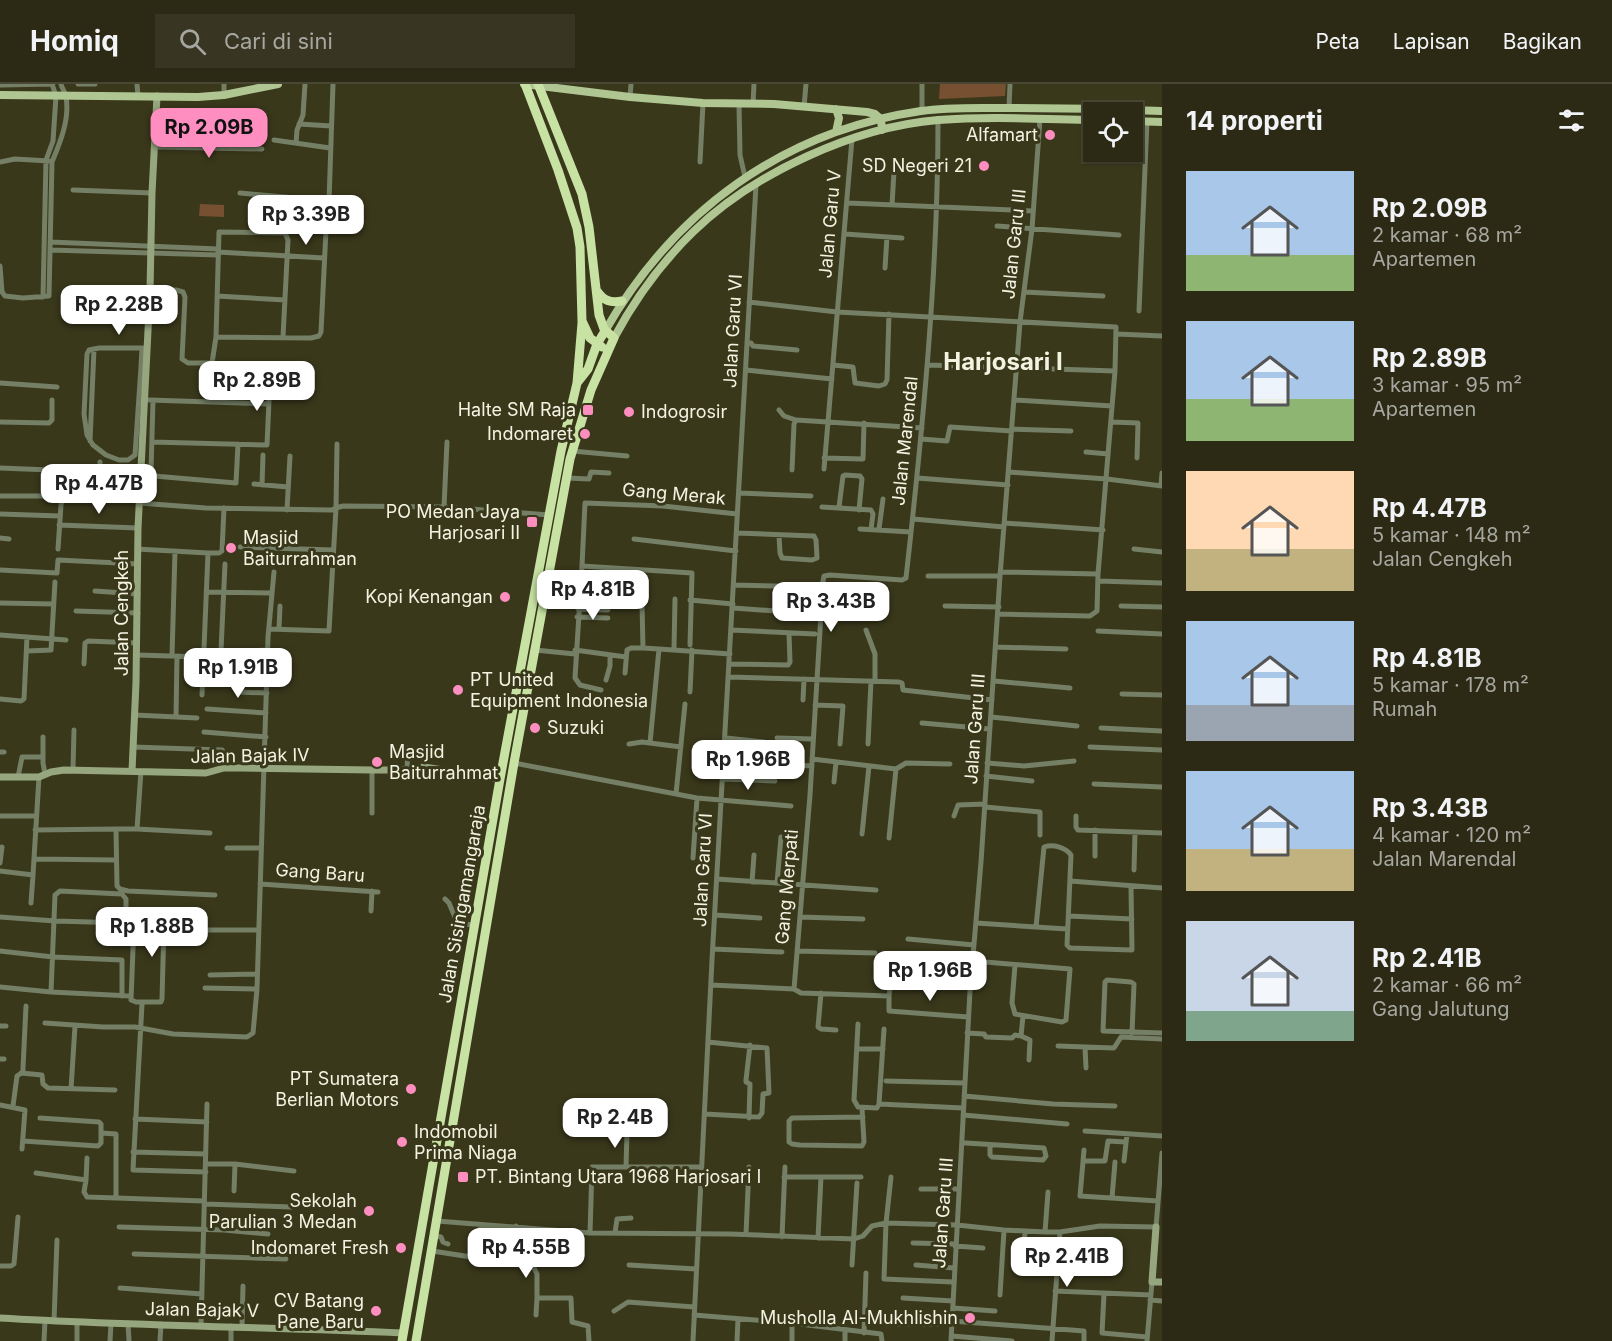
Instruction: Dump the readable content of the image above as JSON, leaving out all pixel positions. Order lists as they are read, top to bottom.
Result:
{
  "streets": {
    "highway": ["Jalan Sisingamangaraja"],
    "street": [
      "Jalan Garu V",
      "Jalan Garu III",
      "Jalan Garu VI",
      "Jalan Marendal",
      "Gang Merak",
      "Jalan Cengkeh",
      "Jalan Bajak IV",
      "Gang Baru",
      "Gang Merpati",
      "Jalan Bajak V"
    ]
  },
  "crossings": [
    ["Jalan Garu V", "Jalan Sisingamangaraja"],
    ["Jalan Garu III", "Jalan Sisingamangaraja"],
    ["Jalan Garu VI", "Gang Merak"],
    ["Jalan Garu VI", "Jalan Sisingamangaraja"],
    ["Jalan Marendal", "Jalan Sisingamangaraja"],
    ["Jalan Cengkeh", "Jalan Bajak IV"],
    ["Jalan Bajak IV", "Jalan Sisingamangaraja"],
    ["Jalan Sisingamangaraja", "Jalan Bajak V"]
  ],
  "districts": ["Harjosari I"],
  "places": {
    "other": [
      "Alfamart",
      "SD Negeri 21",
      "Indogrosir",
      "Indomaret",
      "Masjid Baiturrahman",
      "Kopi Kenangan",
      "PT United Equipment Indonesia",
      "Suzuki",
      "Masjid Baiturrahmat",
      "PT Sumatera Berlian Motors",
      "Indomobil Prima Niaga",
      "Sekolah Parulian 3 Medan",
      "Indomaret Fresh",
      "CV Batang Pane Baru",
      "Musholla Al-Mukhlishin"
    ],
    "transit": ["Halte SM Raja", "PO Medan Jaya Harjosari II", "PT. Bintang Utara 1968 Harjosari I"]
  },
  "page": {
    "header": "Homiq",
    "search": "Cari di sini",
    "nav": ["Peta", "Lapisan", "Bagikan"],
    "heading": "14 properti",
    "price": [
      "Rp 2.09B",
      "Rp 3.39B",
      "Rp 2.28B",
      "Rp 2.89B",
      "Rp 4.47B",
      "Rp 4.81B",
      "Rp 3.43B",
      "Rp 1.91B",
      "Rp 1.96B",
      "Rp 1.88B",
      "Rp 1.96B",
      "Rp 2.4B",
      "Rp 4.55B",
      "Rp 2.41B"
    ],
    "list": [
      {
        "name": "Rp 2.09B",
        "note": "2 kamar · 68 m² · Apartemen"
      },
      {
        "name": "Rp 2.89B",
        "note": "3 kamar · 95 m² · Apartemen"
      },
      {
        "name": "Rp 4.47B",
        "note": "5 kamar · 148 m² · Jalan Cengkeh"
      },
      {
        "name": "Rp 4.81B",
        "note": "5 kamar · 178 m² · Rumah"
      },
      {
        "name": "Rp 3.43B",
        "note": "4 kamar · 120 m² · Jalan Marendal"
      },
      {
        "name": "Rp 2.41B",
        "note": "2 kamar · 66 m² · Gang Jalutung"
      }
    ]
  }
}
